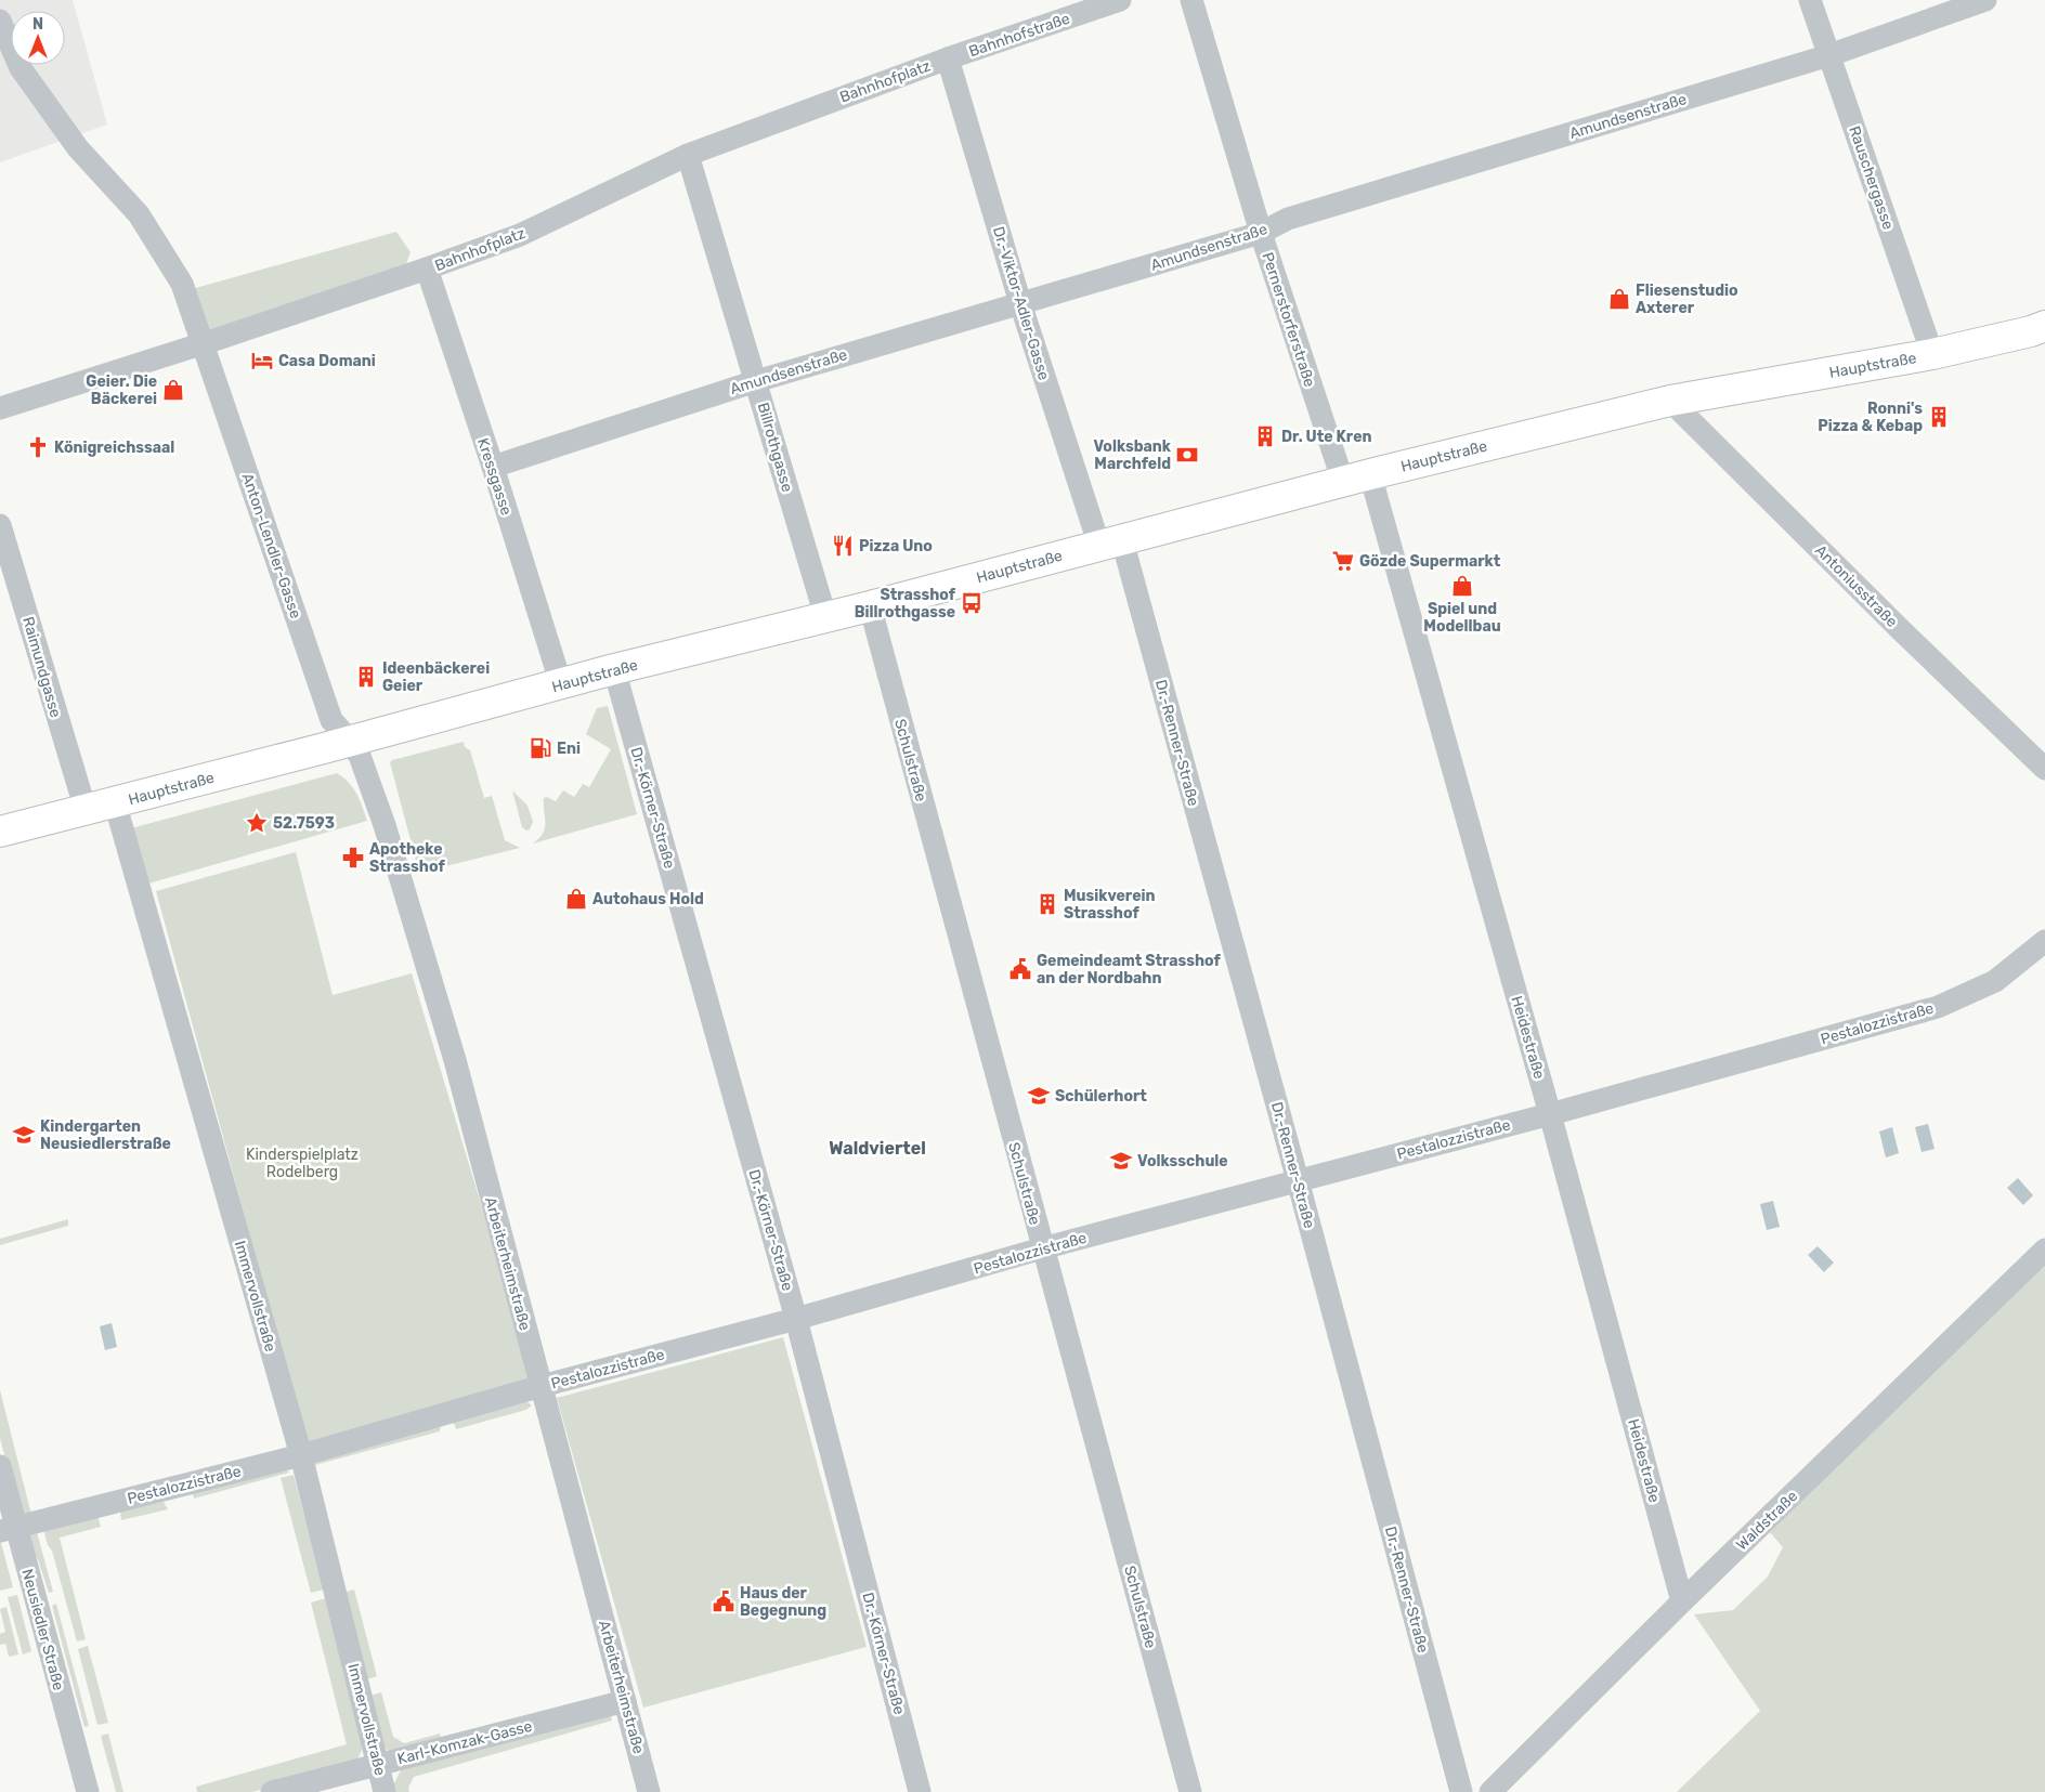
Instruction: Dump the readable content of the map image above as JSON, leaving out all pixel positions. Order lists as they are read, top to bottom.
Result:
{
  "streets": {
    "main road": ["Hauptstraße"],
    "street": [
      "Bahnhofstraße",
      "Bahnhofplatz",
      "Amundsenstraße",
      "Rauschergasse",
      "Dr.-Viktor-Adler-Gasse",
      "Pernerstorferstraße",
      "Billrothgasse",
      "Kressgasse",
      "Anton-Lendler-Gasse",
      "Antoniusstraße",
      "Raimundgasse",
      "Dr.-Renner-Straße",
      "Schulstraße",
      "Dr.-Körner-Straße",
      "Pestalozzistraße",
      "Heidestraße",
      "Arbeiterheimstraße",
      "Immervollstraße",
      "Waldstraße",
      "Neusiedler Straße",
      "Karl-Komzak-Gasse"
    ]
  },
  "crossings": [
    ["Bahnhofstraße", "Bahnhofplatz"],
    ["Bahnhofstraße", "Dr.-Viktor-Adler-Gasse"],
    ["Bahnhofplatz", "Dr.-Viktor-Adler-Gasse"],
    ["Bahnhofplatz", "Billrothgasse"],
    ["Bahnhofplatz", "Kressgasse"],
    ["Bahnhofplatz", "Anton-Lendler-Gasse"],
    ["Amundsenstraße", "Rauschergasse"],
    ["Amundsenstraße", "Dr.-Viktor-Adler-Gasse"],
    ["Amundsenstraße", "Pernerstorferstraße"],
    ["Amundsenstraße", "Billrothgasse"],
    ["Amundsenstraße", "Kressgasse"],
    ["Rauschergasse", "Hauptstraße"],
    ["Dr.-Viktor-Adler-Gasse", "Hauptstraße"],
    ["Dr.-Viktor-Adler-Gasse", "Dr.-Renner-Straße"],
    ["Pernerstorferstraße", "Hauptstraße"],
    ["Pernerstorferstraße", "Heidestraße"],
    ["Hauptstraße", "Billrothgasse"],
    ["Hauptstraße", "Kressgasse"],
    ["Hauptstraße", "Anton-Lendler-Gasse"],
    ["Hauptstraße", "Antoniusstraße"],
    ["Hauptstraße", "Raimundgasse"],
    ["Hauptstraße", "Dr.-Renner-Straße"],
    ["Hauptstraße", "Schulstraße"],
    ["Hauptstraße", "Dr.-Körner-Straße"],
    ["Hauptstraße", "Heidestraße"],
    ["Hauptstraße", "Arbeiterheimstraße"],
    ["Hauptstraße", "Immervollstraße"],
    ["Anton-Lendler-Gasse", "Arbeiterheimstraße"],
    ["Dr.-Renner-Straße", "Pestalozzistraße"],
    ["Schulstraße", "Pestalozzistraße"],
    ["Dr.-Körner-Straße", "Pestalozzistraße"],
    ["Pestalozzistraße", "Heidestraße"],
    ["Pestalozzistraße", "Arbeiterheimstraße"],
    ["Pestalozzistraße", "Immervollstraße"],
    ["Pestalozzistraße", "Neusiedler Straße"],
    ["Heidestraße", "Waldstraße"],
    ["Arbeiterheimstraße", "Karl-Komzak-Gasse"],
    ["Immervollstraße", "Karl-Komzak-Gasse"]
  ],
  "districts": ["Waldviertel"],
  "parks": ["Kinderspielplatz Rodelberg"],
  "places": {
    "shop": [
      "Fliesenstudio Axterer",
      "Geier. Die Bäckerei",
      "Spiel und Modellbau",
      "Autohaus Hold"
    ],
    "hotel": ["Casa Domani"],
    "building": [
      "Ronni's Pizza & Kebap",
      "Dr. Ute Kren",
      "Ideenbäckerei Geier",
      "Musikverein Strasshof"
    ],
    "church": ["Königreichssaal"],
    "bank": ["Volksbank Marchfeld"],
    "restaurant": ["Pizza Uno"],
    "supermarket": ["Gözde Supermarkt"],
    "bus stop": ["Strasshof Billrothgasse"],
    "fuel station": ["Eni"],
    "place": ["52.7593"],
    "pharmacy": ["Apotheke Strasshof"],
    "public building": ["Gemeindeamt Strasshof an der Nordbahn", "Haus der Begegnung"],
    "school or university": ["Schülerhort", "Kindergarten Neusiedlerstraße", "Volksschule"]
  },
  "north": "top"
}
